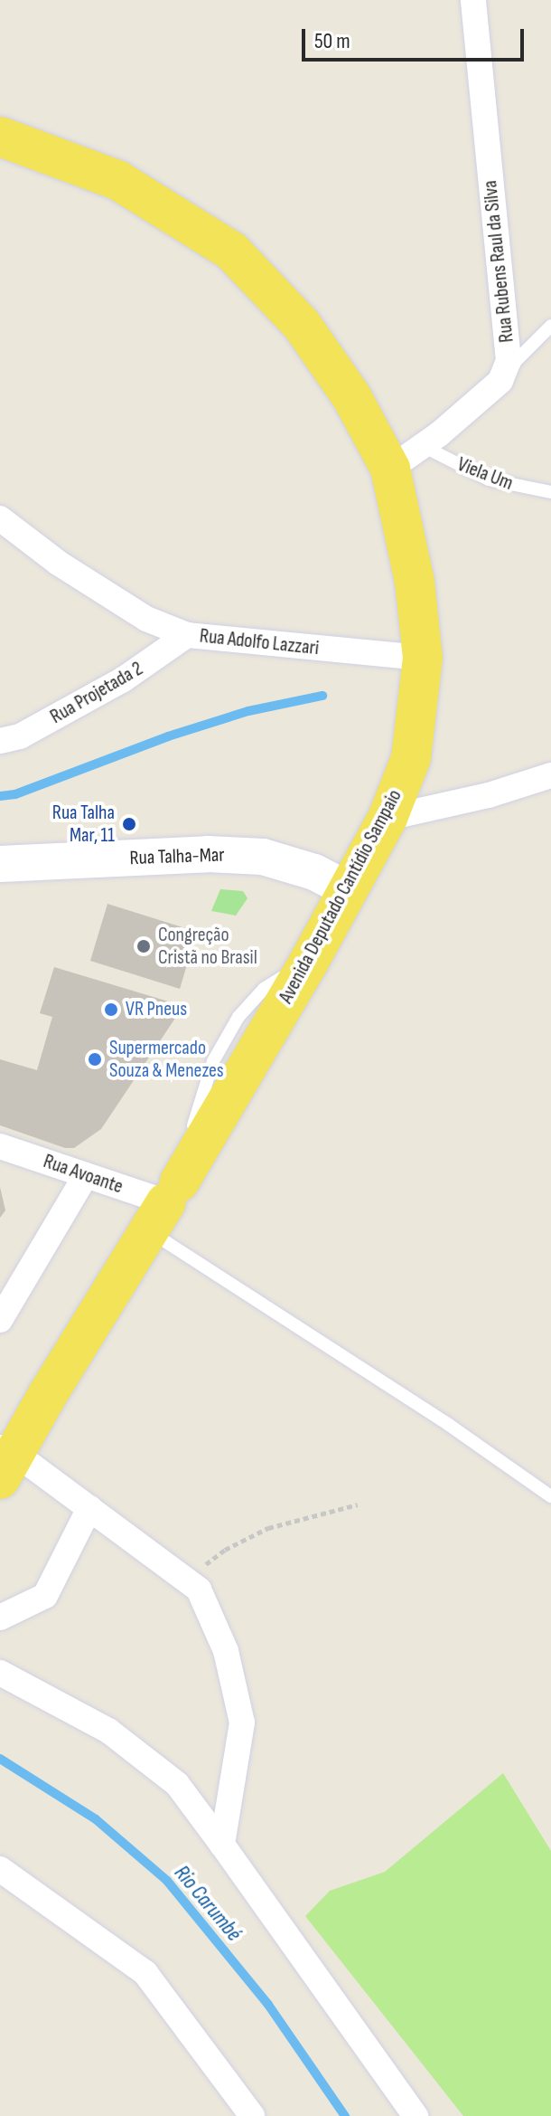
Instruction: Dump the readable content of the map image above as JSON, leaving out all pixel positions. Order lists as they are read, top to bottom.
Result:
{
  "streets": {
    "main road": ["Avenida Deputado Cantídio Sampaio"],
    "street": [
      "Rua Rubens Raul da Silva",
      "Rua Adolfo Lazzari",
      "Rua Projetada 2",
      "Rua Talha-Mar",
      "Rua Avoante"
    ],
    "lane": ["Viela Um"]
  },
  "crossings": [
    ["Rua Rubens Raul da Silva", "Viela Um"],
    ["Rua Rubens Raul da Silva", "Avenida Deputado Cantídio Sampaio"],
    ["Rua Adolfo Lazzari", "Rua Projetada 2"],
    ["Rua Adolfo Lazzari", "Avenida Deputado Cantídio Sampaio"],
    ["Rua Talha-Mar", "Avenida Deputado Cantídio Sampaio"],
    ["Avenida Deputado Cantídio Sampaio", "Rua Avoante"]
  ],
  "water": ["Rio Carumbé"],
  "places": [
    "Rua Talha Mar, 11",
    "Congreção Cristã no Brasil",
    "VR Pneus",
    "Supermercado Souza & Menezes"
  ],
  "scale_bar": "50 m"
}
